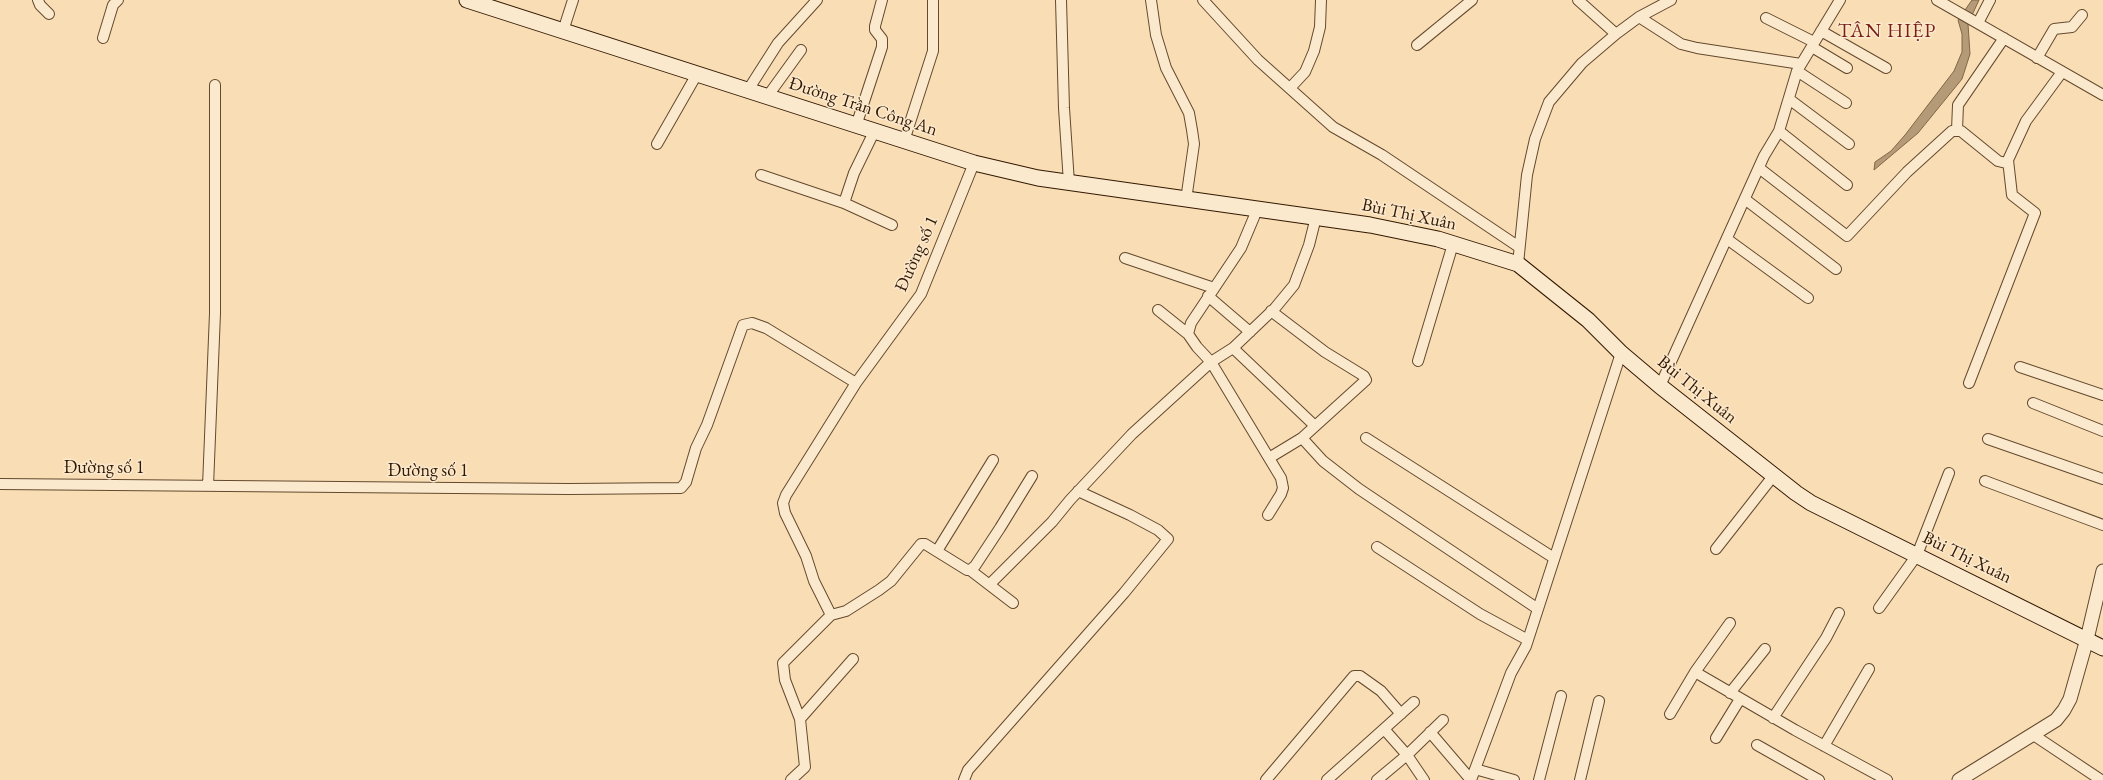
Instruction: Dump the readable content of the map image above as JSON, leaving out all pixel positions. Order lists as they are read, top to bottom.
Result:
{
  "streets": {
    "main road": ["Đường Trần Công An", "Bùi Thị Xuân"],
    "street": ["Đường số 1"]
  },
  "crossings": [
    ["Đường Trần Công An", "Bùi Thị Xuân"],
    ["Đường Trần Công An", "Đường số 1"]
  ],
  "districts": ["TÂN HIỆP"]
}
